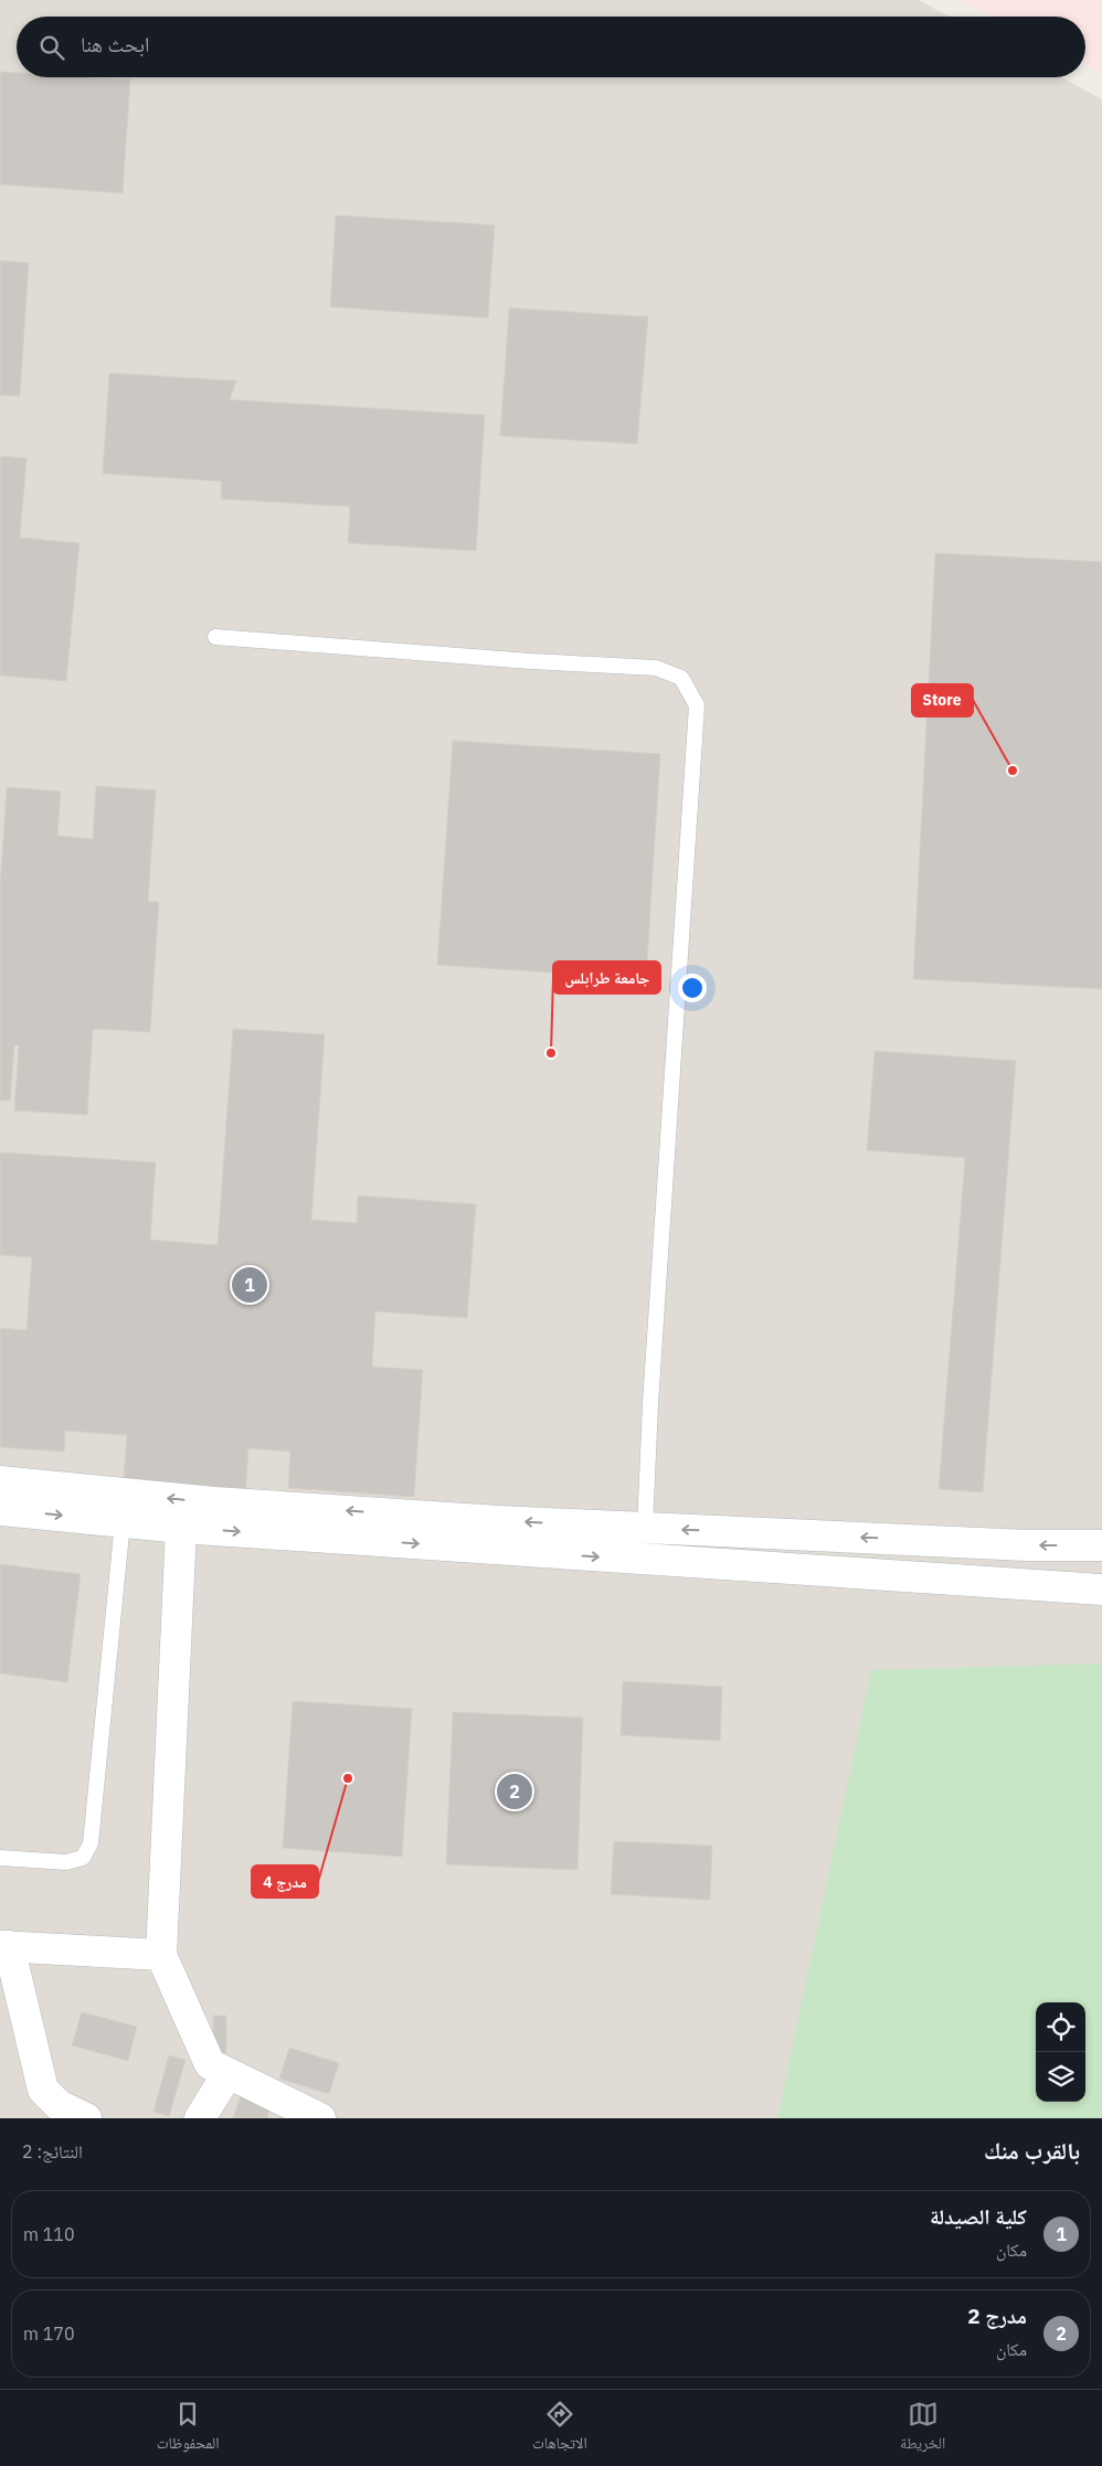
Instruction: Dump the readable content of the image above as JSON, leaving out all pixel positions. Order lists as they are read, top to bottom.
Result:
{
  "places": ["Store", "جامعة طرابلس", "مدرج 4"],
  "page": {
    "search": "ابحث هنا",
    "pins": ["1", "2"],
    "heading": ["بالقرب منك", "النتائج: 2"],
    "list": [
      {
        "mark": "1",
        "name": "كلية الصيدلة",
        "note": "مكان",
        "value": "110 m"
      },
      {
        "mark": "2",
        "name": "مدرج 2",
        "note": "مكان",
        "value": "170 m"
      }
    ],
    "nav": ["الخريطة", "الاتجاهات", "المحفوظات"]
  }
}
